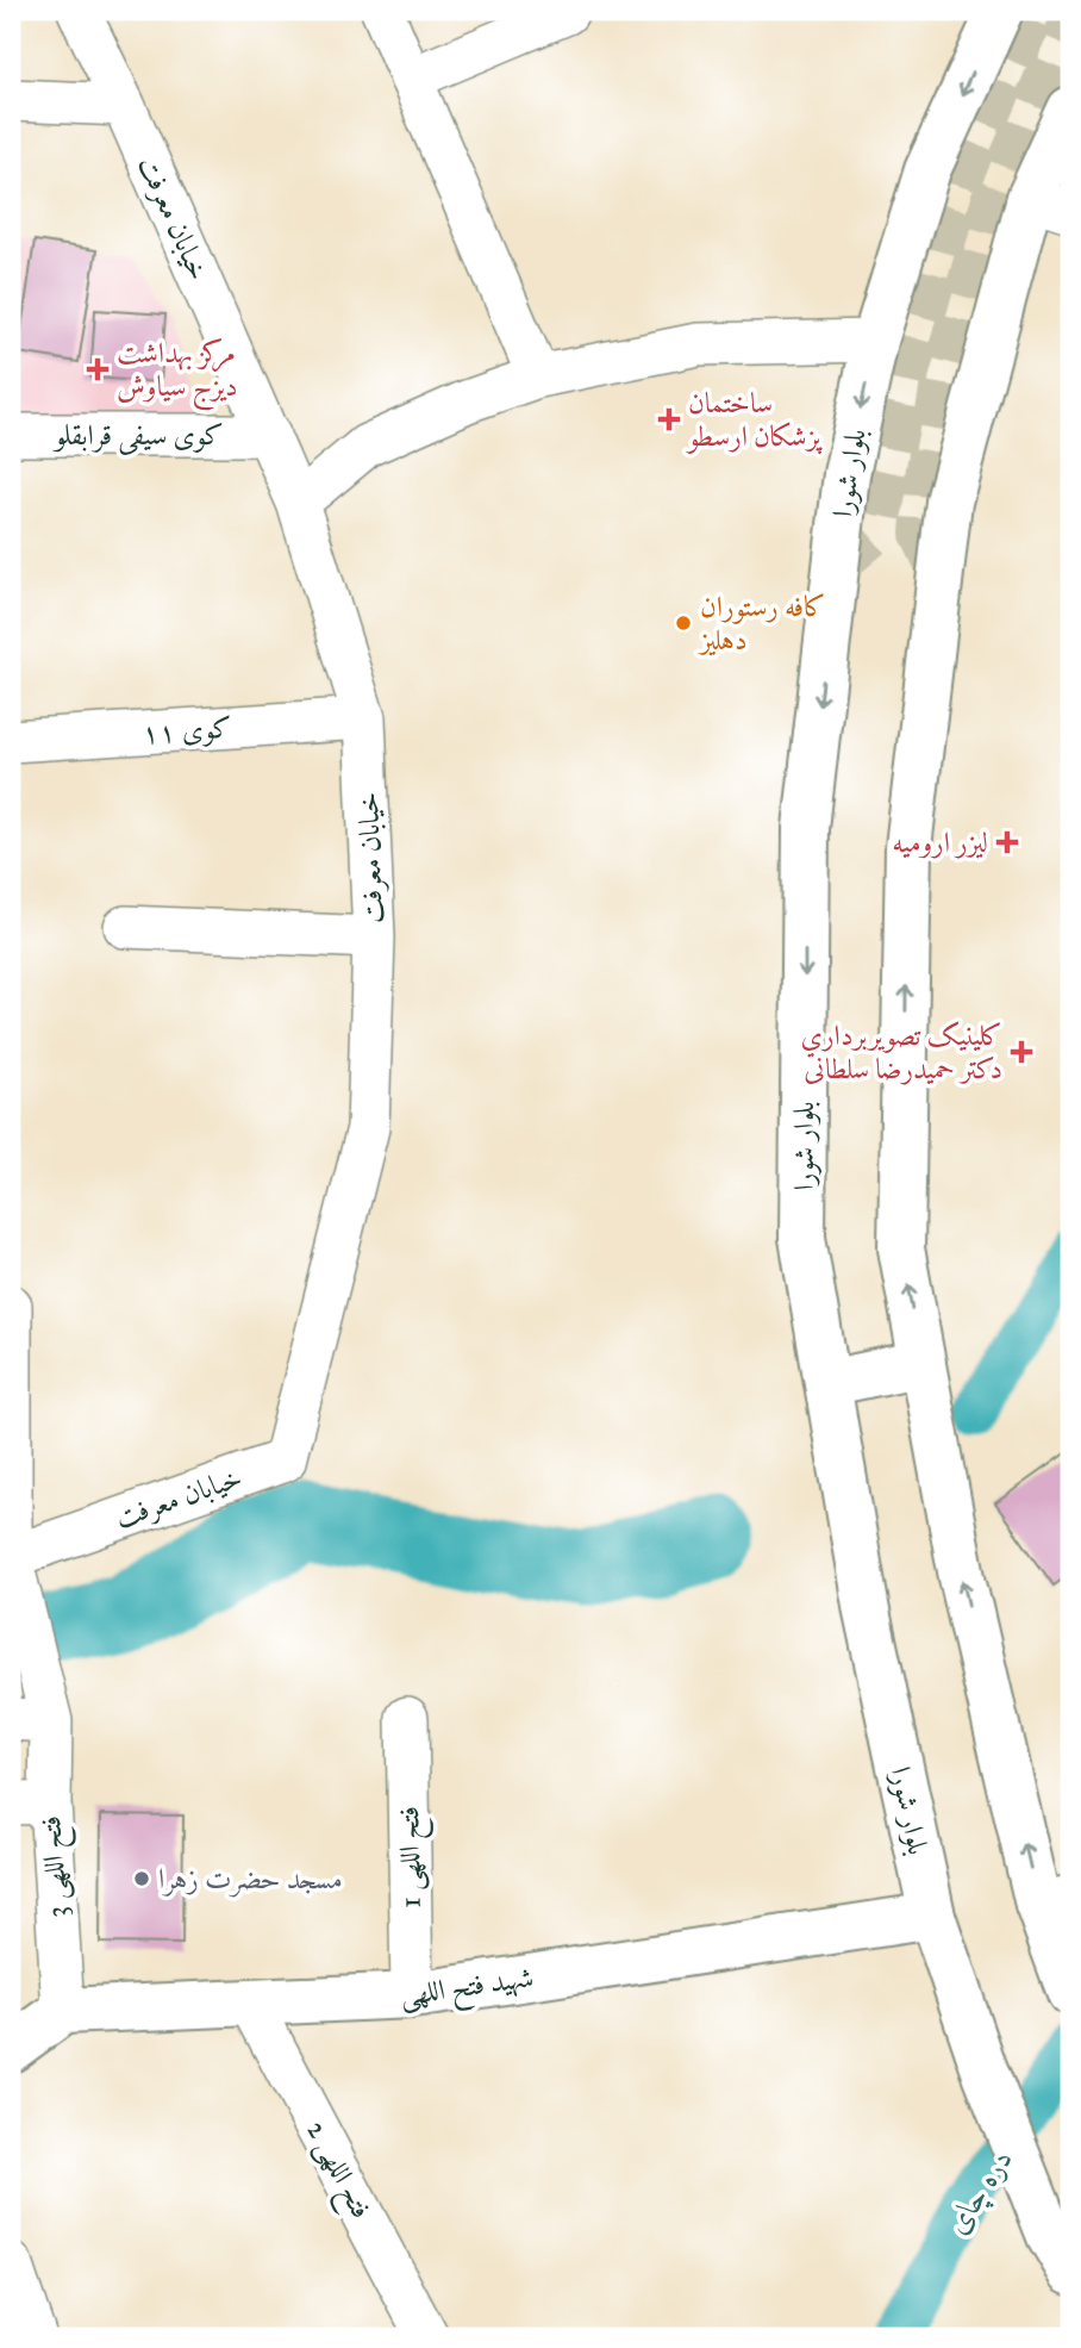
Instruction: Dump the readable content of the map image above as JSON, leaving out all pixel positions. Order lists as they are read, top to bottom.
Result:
{
  "streets": {
    "main road": ["بلوار شورا", "شهید فتح اللهی"],
    "street": [
      "خیابان معرفت",
      "کوی سیفی قرابقلو",
      "کوی ۱۱",
      "فتح اللهی 1",
      "فتح اللهی 3",
      "فتح اللهی 2"
    ]
  },
  "crossings": [
    ["خیابان معرفت", "کوی سیفی قرابقلو"],
    ["خیابان معرفت", "کوی ۱۱"],
    ["خیابان معرفت", "فتح اللهی 3"],
    ["بلوار شورا", "شهید فتح اللهی"],
    ["فتح اللهی 1", "شهید فتح اللهی"],
    ["فتح اللهی 3", "شهید فتح اللهی"],
    ["شهید فتح اللهی", "فتح اللهی 2"]
  ],
  "water": ["دره چای"],
  "places": {
    "health": [
      "مرکز بهداشت دیزج سیاوش",
      "ساختمان پزشکان ارسطو",
      "لیزر ارومیه",
      "کلینیک تصويربرداري دکتر حمیدرضا سلطانی"
    ],
    "other": ["کافه رستوران دهلیز", "مسجد حضرت زهرا"]
  }
}
